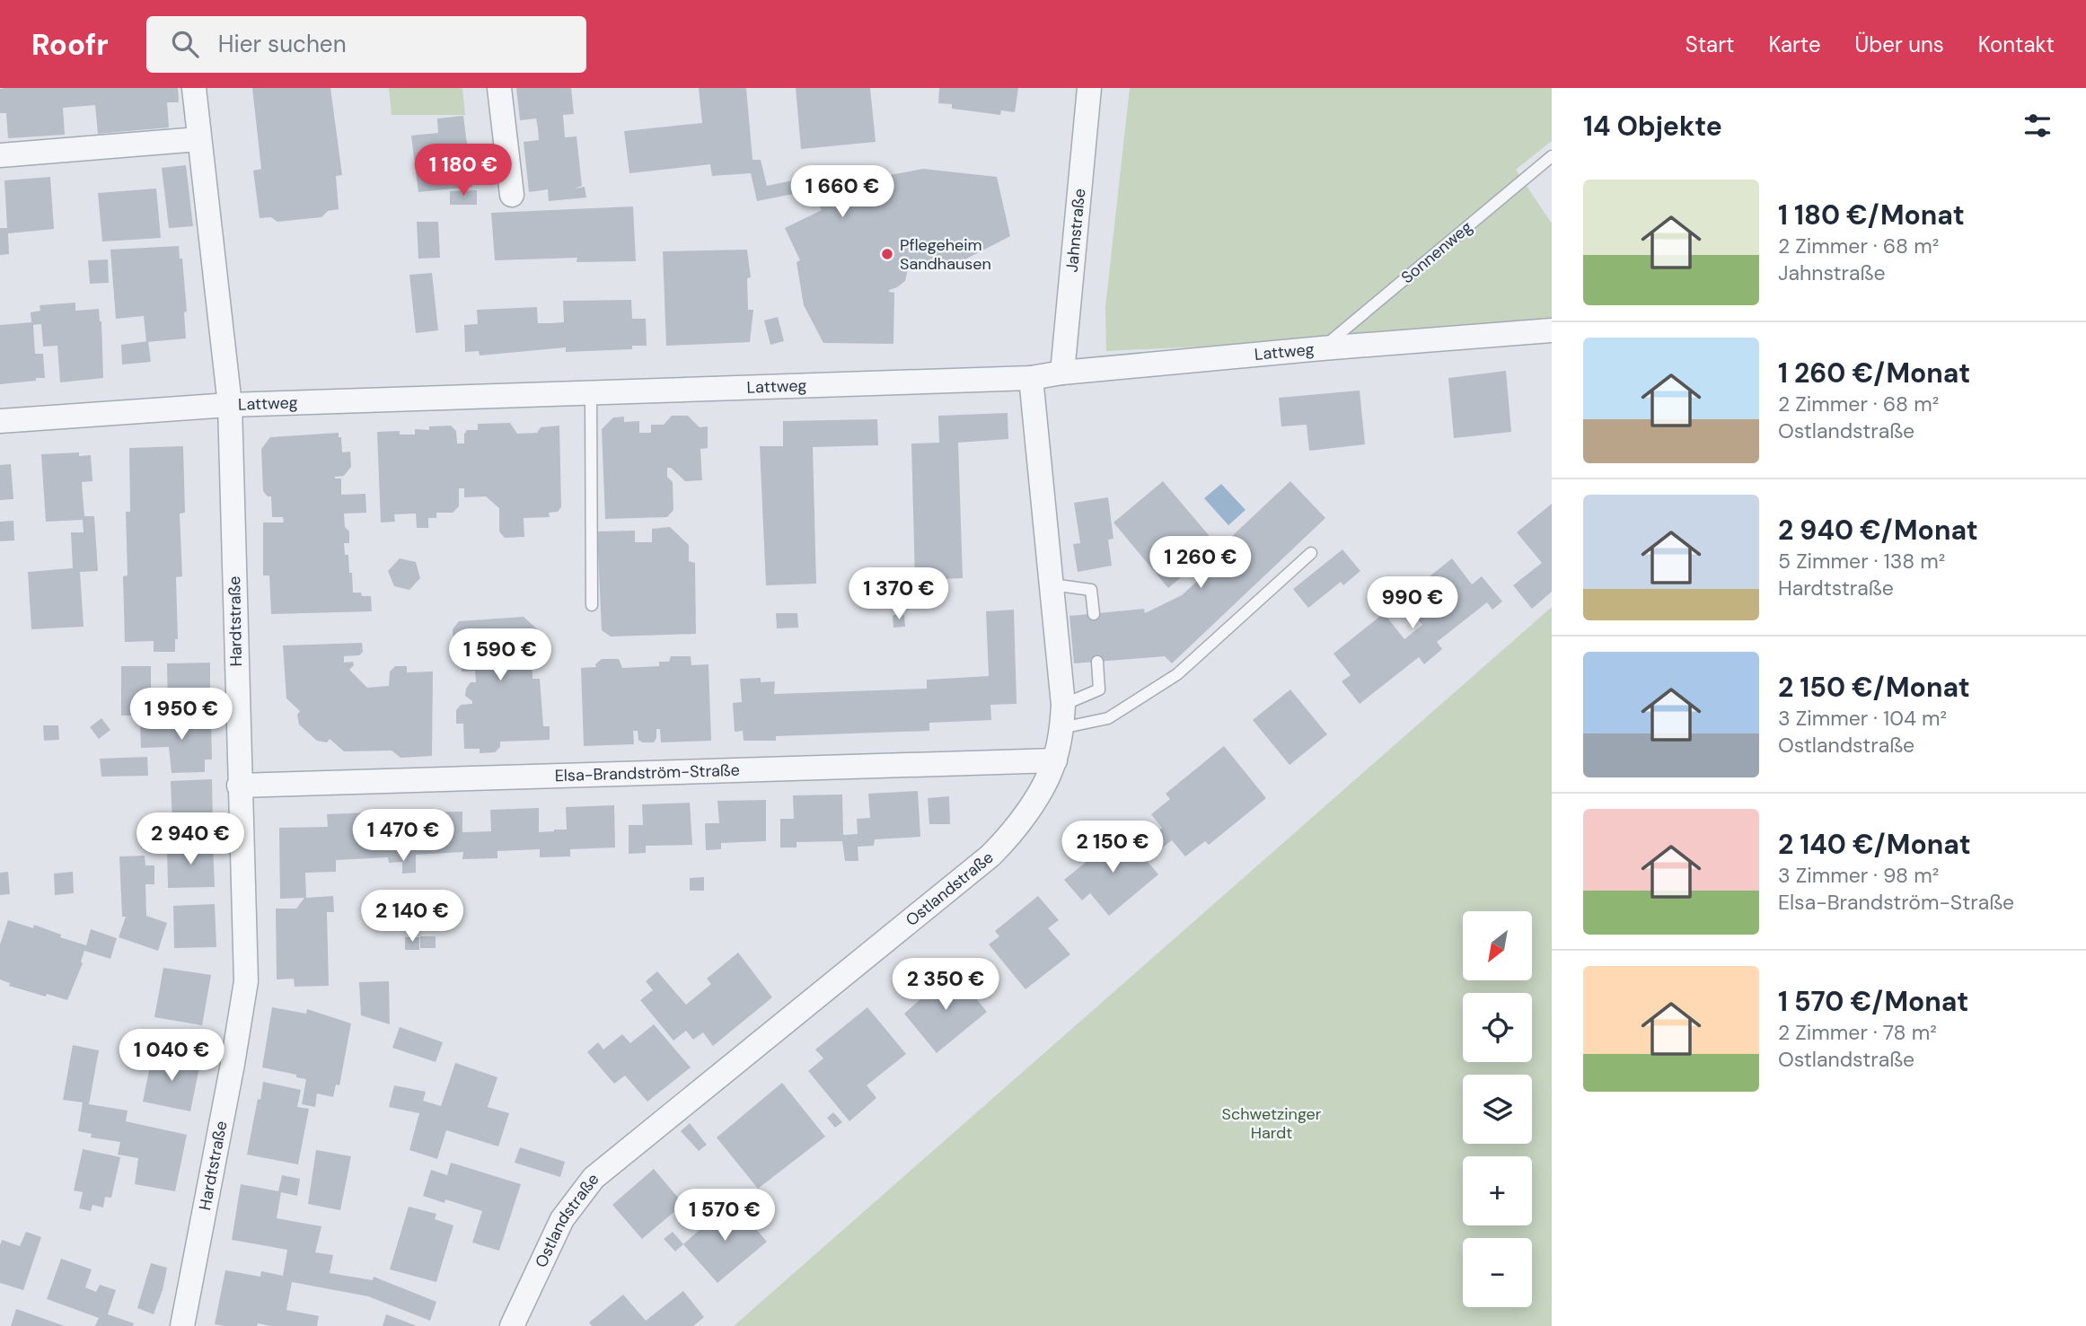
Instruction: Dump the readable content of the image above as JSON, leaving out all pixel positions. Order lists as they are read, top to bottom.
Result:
{
  "streets": {
    "street": [
      "Jahnstraße",
      "Lattweg",
      "Hardtstraße",
      "Elsa-Brandström-Straße",
      "Ostlandstraße"
    ],
    "lane": ["Sonnenweg"]
  },
  "crossings": [
    ["Jahnstraße", "Lattweg"],
    ["Sonnenweg", "Lattweg"],
    ["Lattweg", "Hardtstraße"],
    ["Lattweg", "Ostlandstraße"],
    ["Hardtstraße", "Elsa-Brandström-Straße"],
    ["Elsa-Brandström-Straße", "Ostlandstraße"]
  ],
  "parks": ["Schwetzinger Hardt"],
  "places": ["Pflegeheim Sandhausen"],
  "north": "bottom left",
  "page": {
    "header": "Roofr",
    "search": "Hier suchen",
    "nav": [
      "Start",
      "Karte",
      "Über uns",
      "Kontakt"
    ],
    "heading": "14 Objekte",
    "price": [
      "1 180 €",
      "1 660 €",
      "1 260 €",
      "1 370 €",
      "990 €",
      "1 590 €",
      "1 950 €",
      "1 470 €",
      "2 940 €",
      "2 150 €",
      "2 140 €",
      "2 350 €",
      "1 040 €",
      "1 570 €"
    ],
    "list": [
      {
        "name": "1 180 €/Monat",
        "note": "2 Zimmer · 68 m² · Jahnstraße"
      },
      {
        "name": "1 260 €/Monat",
        "note": "2 Zimmer · 68 m² · Ostlandstraße"
      },
      {
        "name": "2 940 €/Monat",
        "note": "5 Zimmer · 138 m² · Hardtstraße"
      },
      {
        "name": "2 150 €/Monat",
        "note": "3 Zimmer · 104 m² · Ostlandstraße"
      },
      {
        "name": "2 140 €/Monat",
        "note": "3 Zimmer · 98 m² · Elsa-Brandström-Straße"
      },
      {
        "name": "1 570 €/Monat",
        "note": "2 Zimmer · 78 m² · Ostlandstraße"
      }
    ],
    "map_buttons": ["+", "−"]
  }
}
